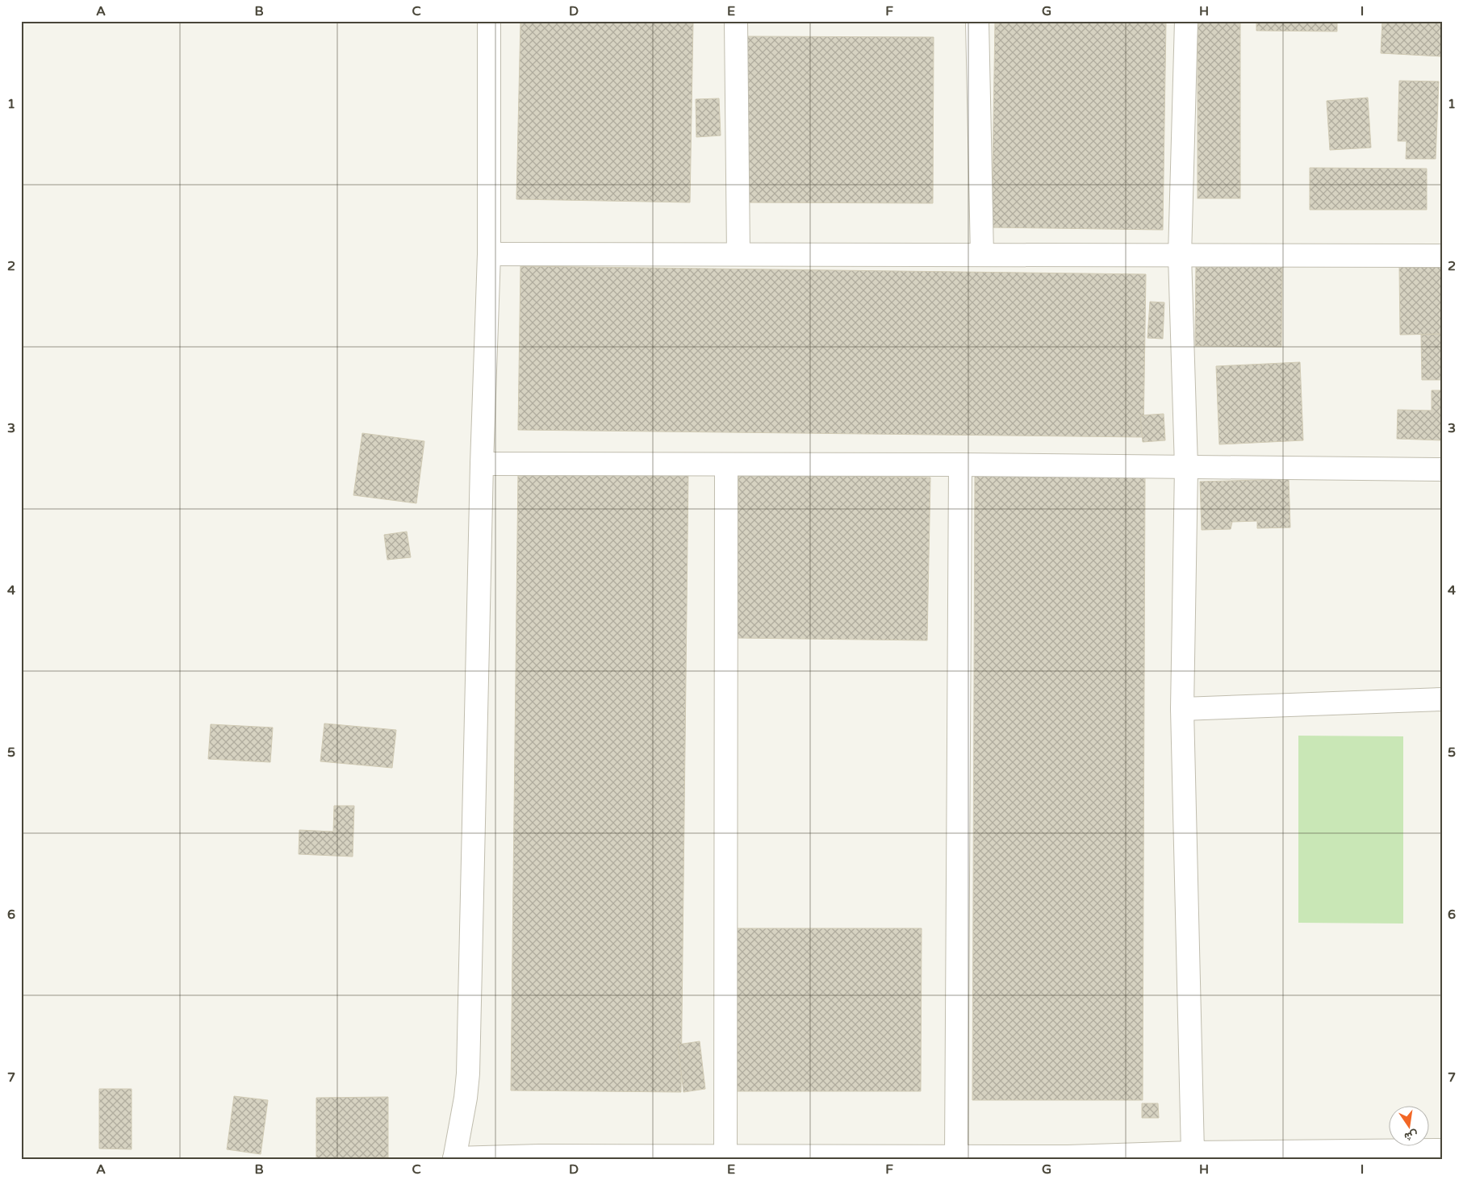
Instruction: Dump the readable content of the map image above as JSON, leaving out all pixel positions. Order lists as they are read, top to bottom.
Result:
{
  "north": "bottom",
  "grid": {
    "columns": [
      "A",
      "B",
      "C",
      "D",
      "E",
      "F",
      "G",
      "H",
      "I"
    ],
    "rows": [
      "1",
      "2",
      "3",
      "4",
      "5",
      "6",
      "7"
    ]
  }
}
